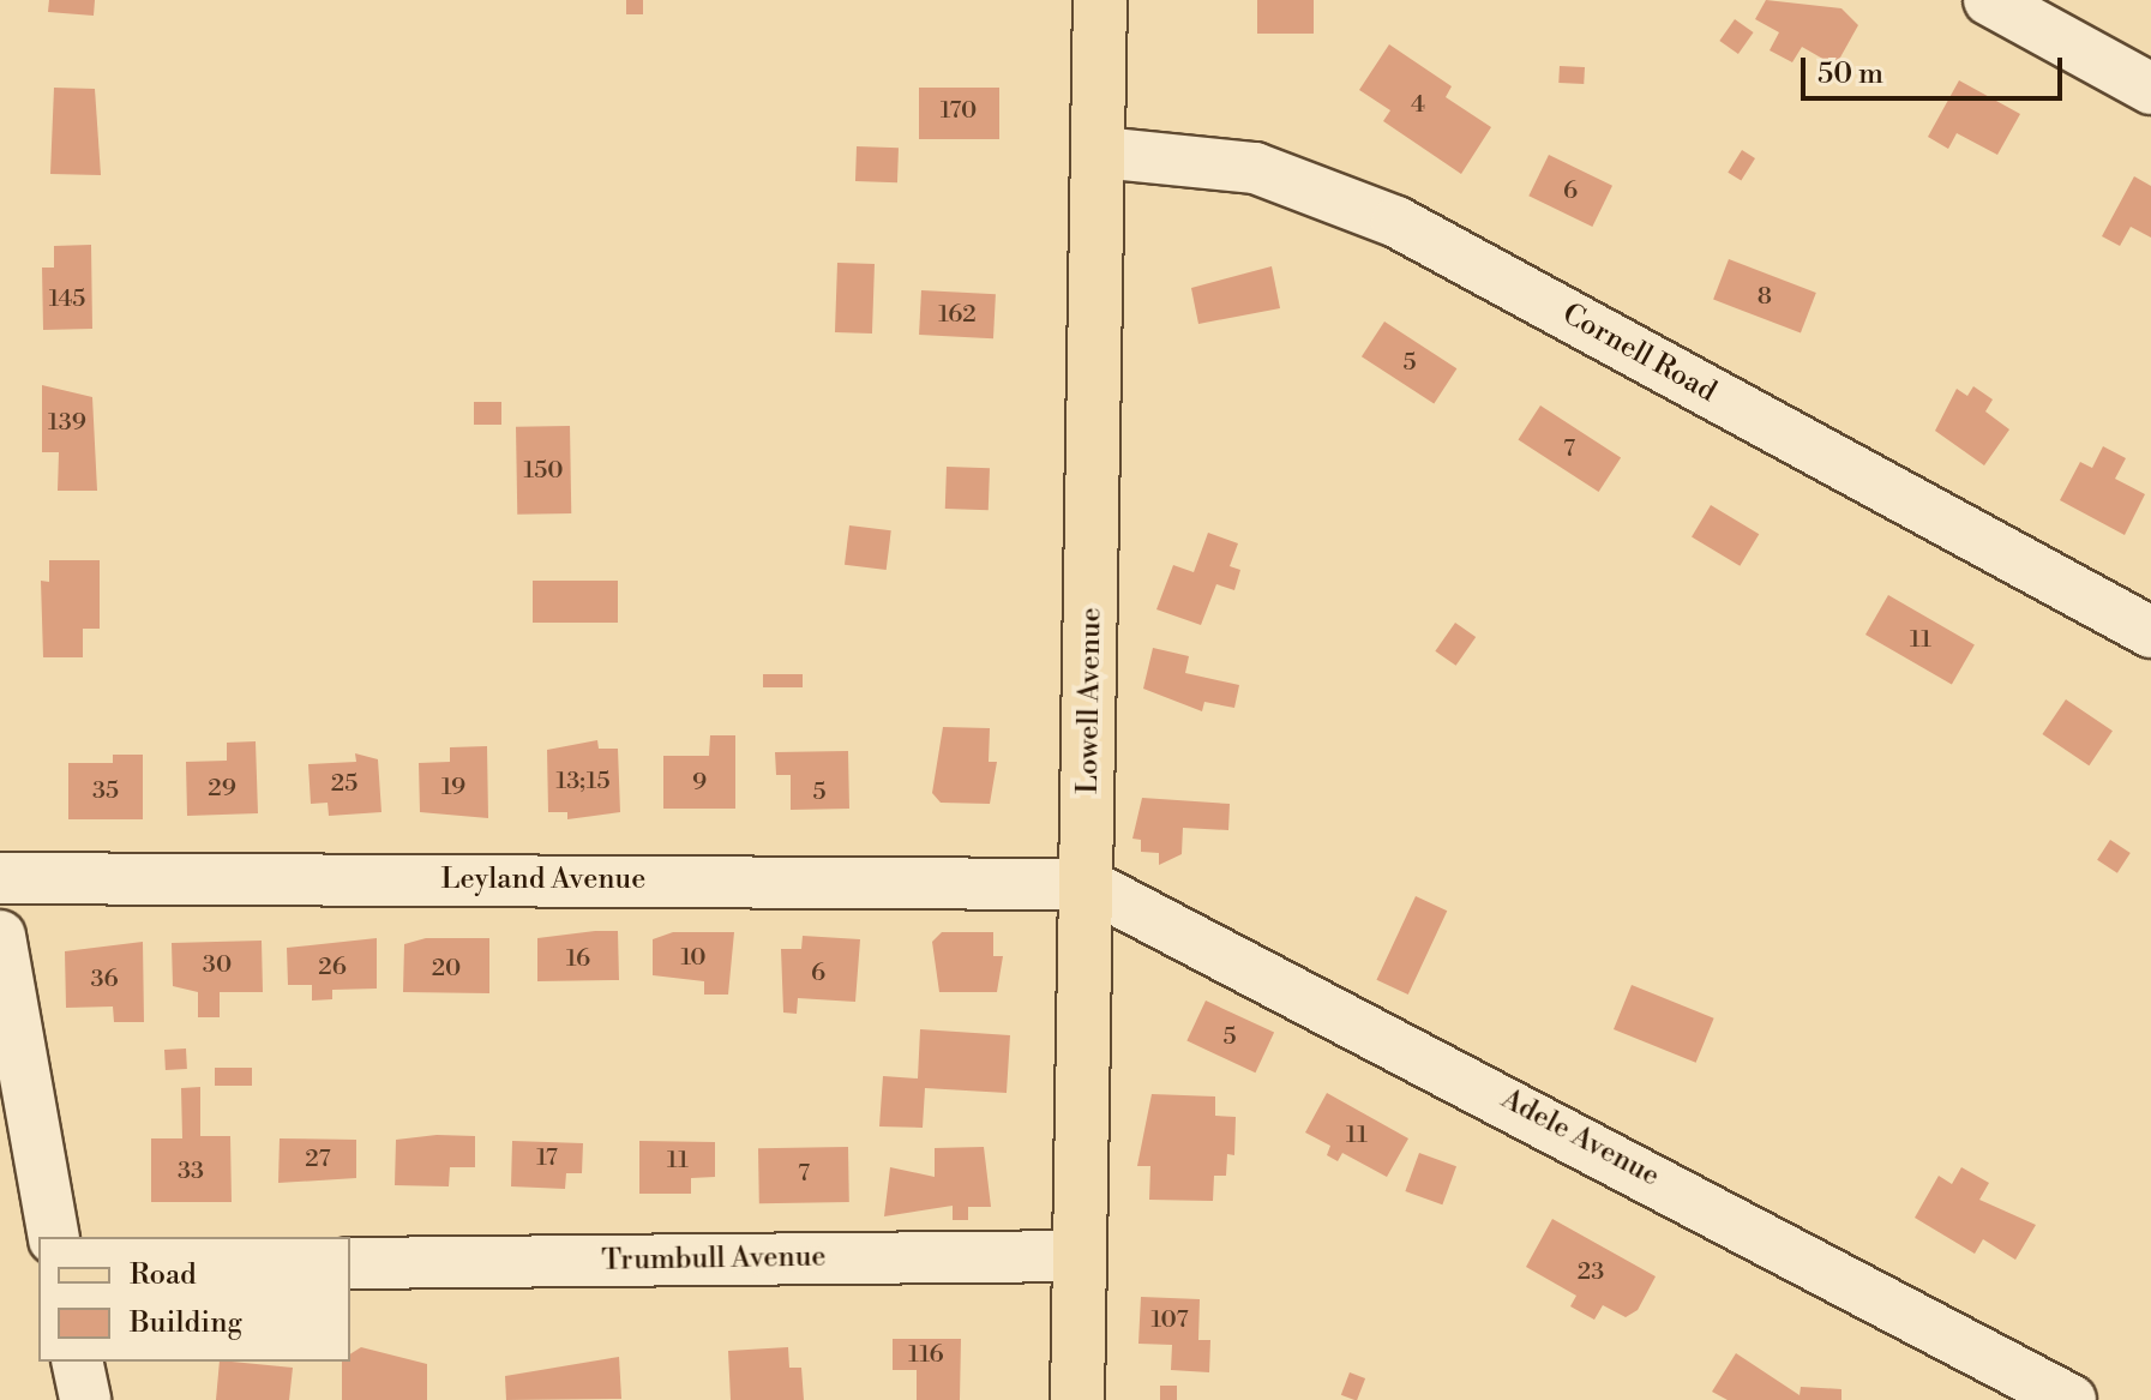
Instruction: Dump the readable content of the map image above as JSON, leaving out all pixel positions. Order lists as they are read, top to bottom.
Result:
{
  "streets": {
    "main road": ["Lowell Avenue"],
    "street": [
      "Cornell Road",
      "Leyland Avenue",
      "Adele Avenue",
      "Trumbull Avenue"
    ]
  },
  "crossings": [
    ["Cornell Road", "Lowell Avenue"],
    ["Lowell Avenue", "Leyland Avenue"],
    ["Lowell Avenue", "Adele Avenue"],
    ["Lowell Avenue", "Trumbull Avenue"],
    ["Leyland Avenue", "Adele Avenue"]
  ],
  "house_numbers": [
    "4",
    "170",
    "6",
    "8",
    "145",
    "162",
    "5",
    "139",
    "7",
    "150",
    "11",
    "13;15",
    "9",
    "25",
    "19",
    "29",
    "35",
    "5",
    "10",
    "16",
    "30",
    "26",
    "20",
    "6",
    "36",
    "5",
    "11",
    "17",
    "27",
    "11",
    "33",
    "7",
    "23",
    "107",
    "116"
  ],
  "legend": ["Road", "Building"],
  "scale_bar": "50 m"
}
